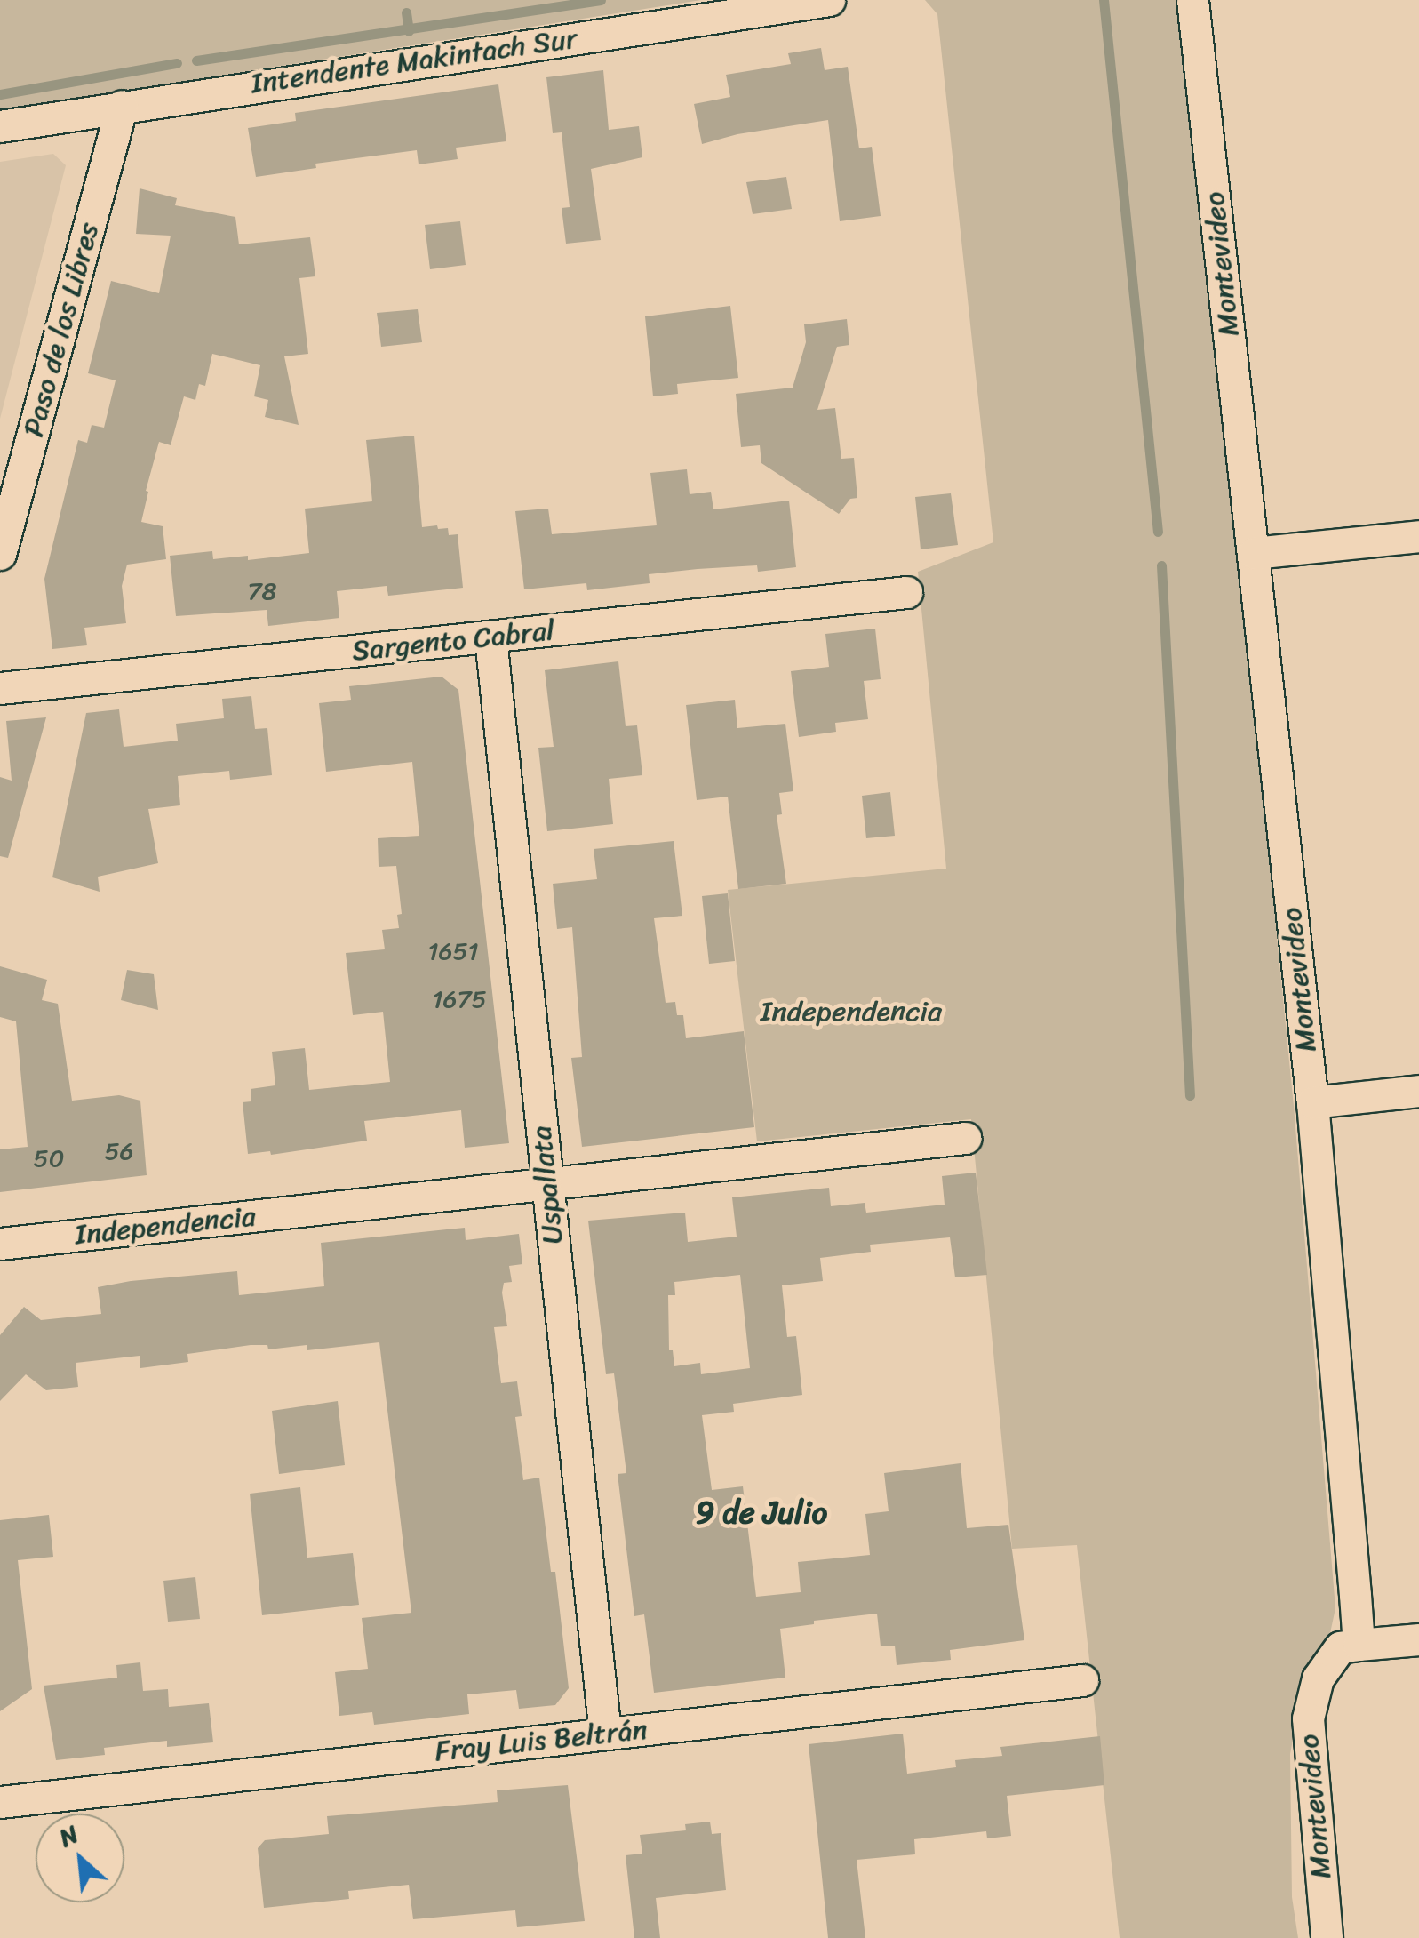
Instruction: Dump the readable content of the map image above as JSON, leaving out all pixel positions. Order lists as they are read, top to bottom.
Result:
{
  "streets": {
    "street": [
      "Intendente Makintach Sur",
      "Montevideo",
      "Paso de los Libres",
      "Sargento Cabral",
      "Uspallata",
      "Independencia",
      "Fray Luis Beltrán"
    ]
  },
  "crossings": [
    ["Intendente Makintach Sur", "Paso de los Libres"],
    ["Sargento Cabral", "Uspallata"],
    ["Uspallata", "Independencia"],
    ["Uspallata", "Fray Luis Beltrán"]
  ],
  "districts": ["9 de Julio"],
  "parks": ["Independencia"],
  "house_numbers": [
    "78",
    "1651",
    "1675",
    "56",
    "50"
  ],
  "north": "top left"
}
